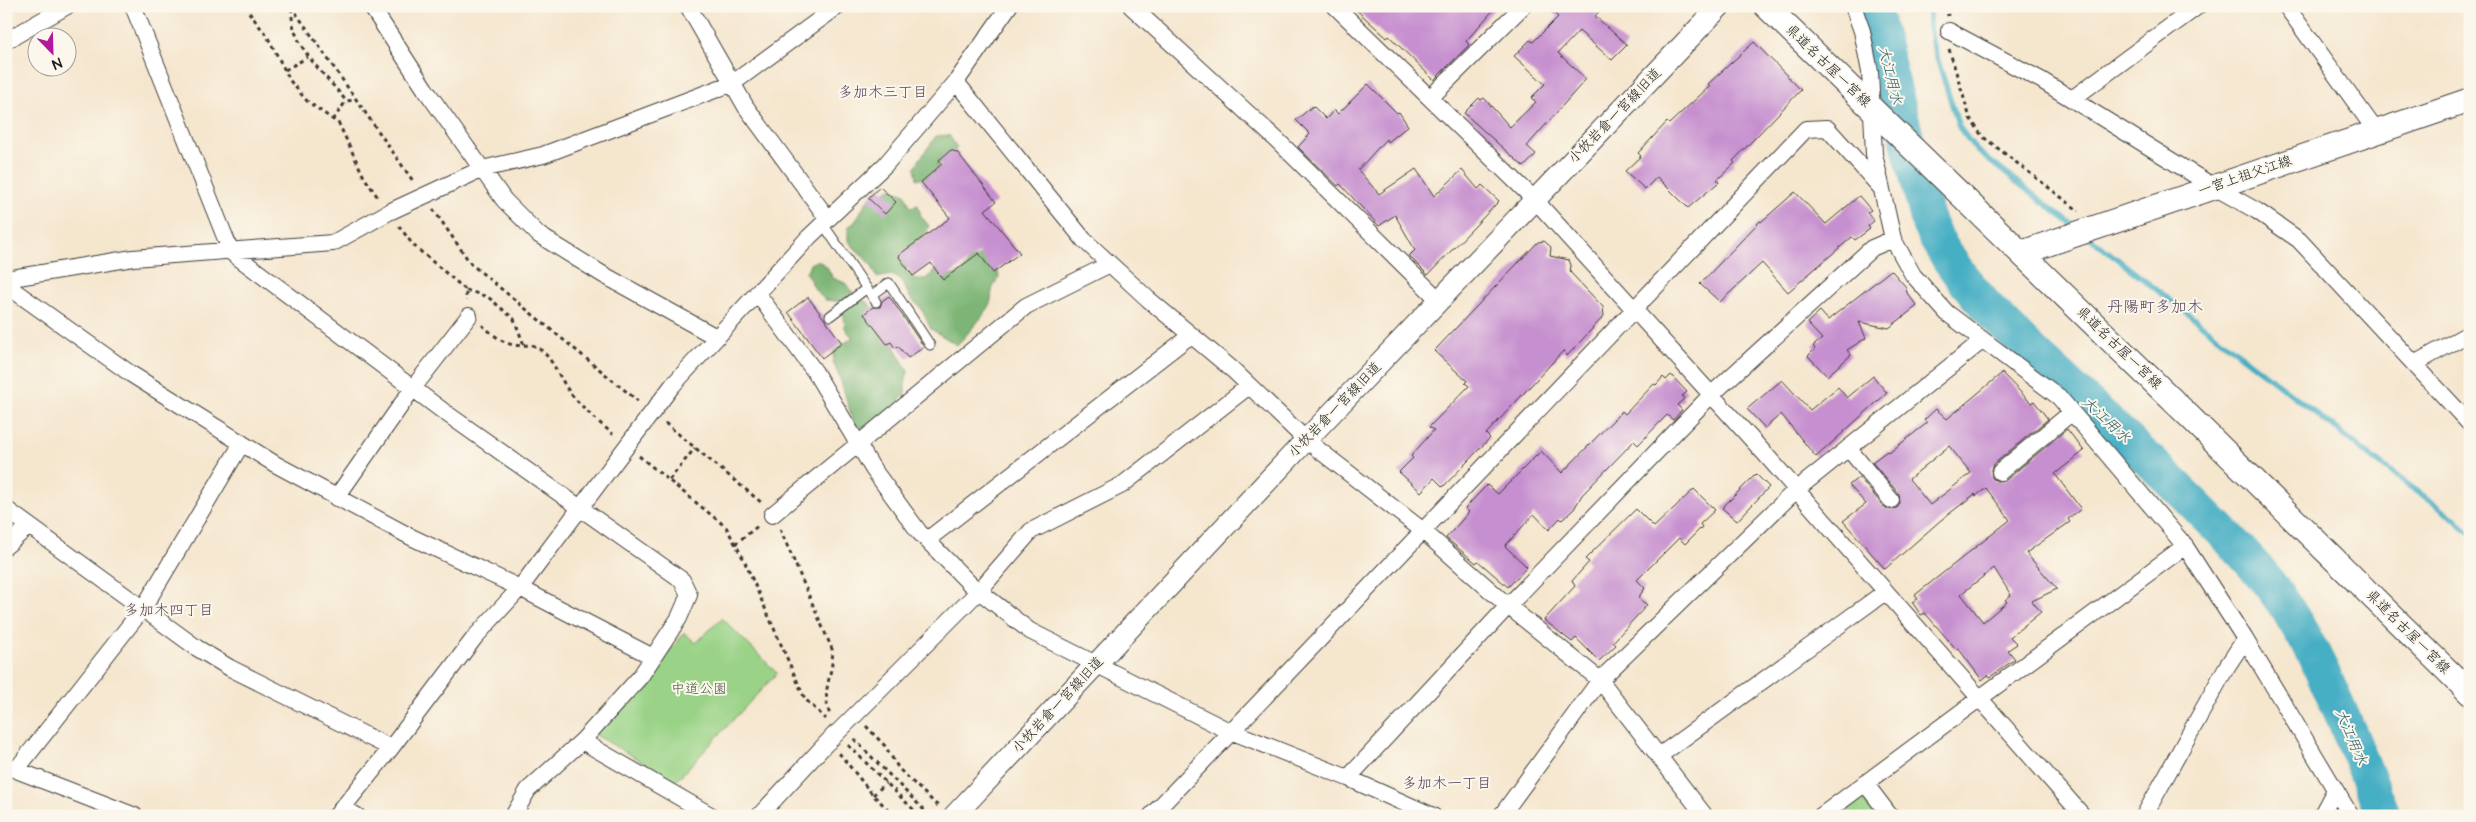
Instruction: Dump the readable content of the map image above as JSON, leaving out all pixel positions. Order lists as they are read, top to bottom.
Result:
{
  "streets": {
    "main road": ["県道名古屋一宮線", "一宮上祖父江線"],
    "street": ["小牧岩倉一宮線旧道"]
  },
  "crossings": [
    ["県道名古屋一宮線", "一宮上祖父江線"]
  ],
  "districts": [
    "多加木三丁目",
    "丹陽町多加木",
    "多加木四丁目",
    "多加木一丁目"
  ],
  "water": ["大江用水"],
  "parks": ["中道公園"],
  "north": "bottom right"
}
